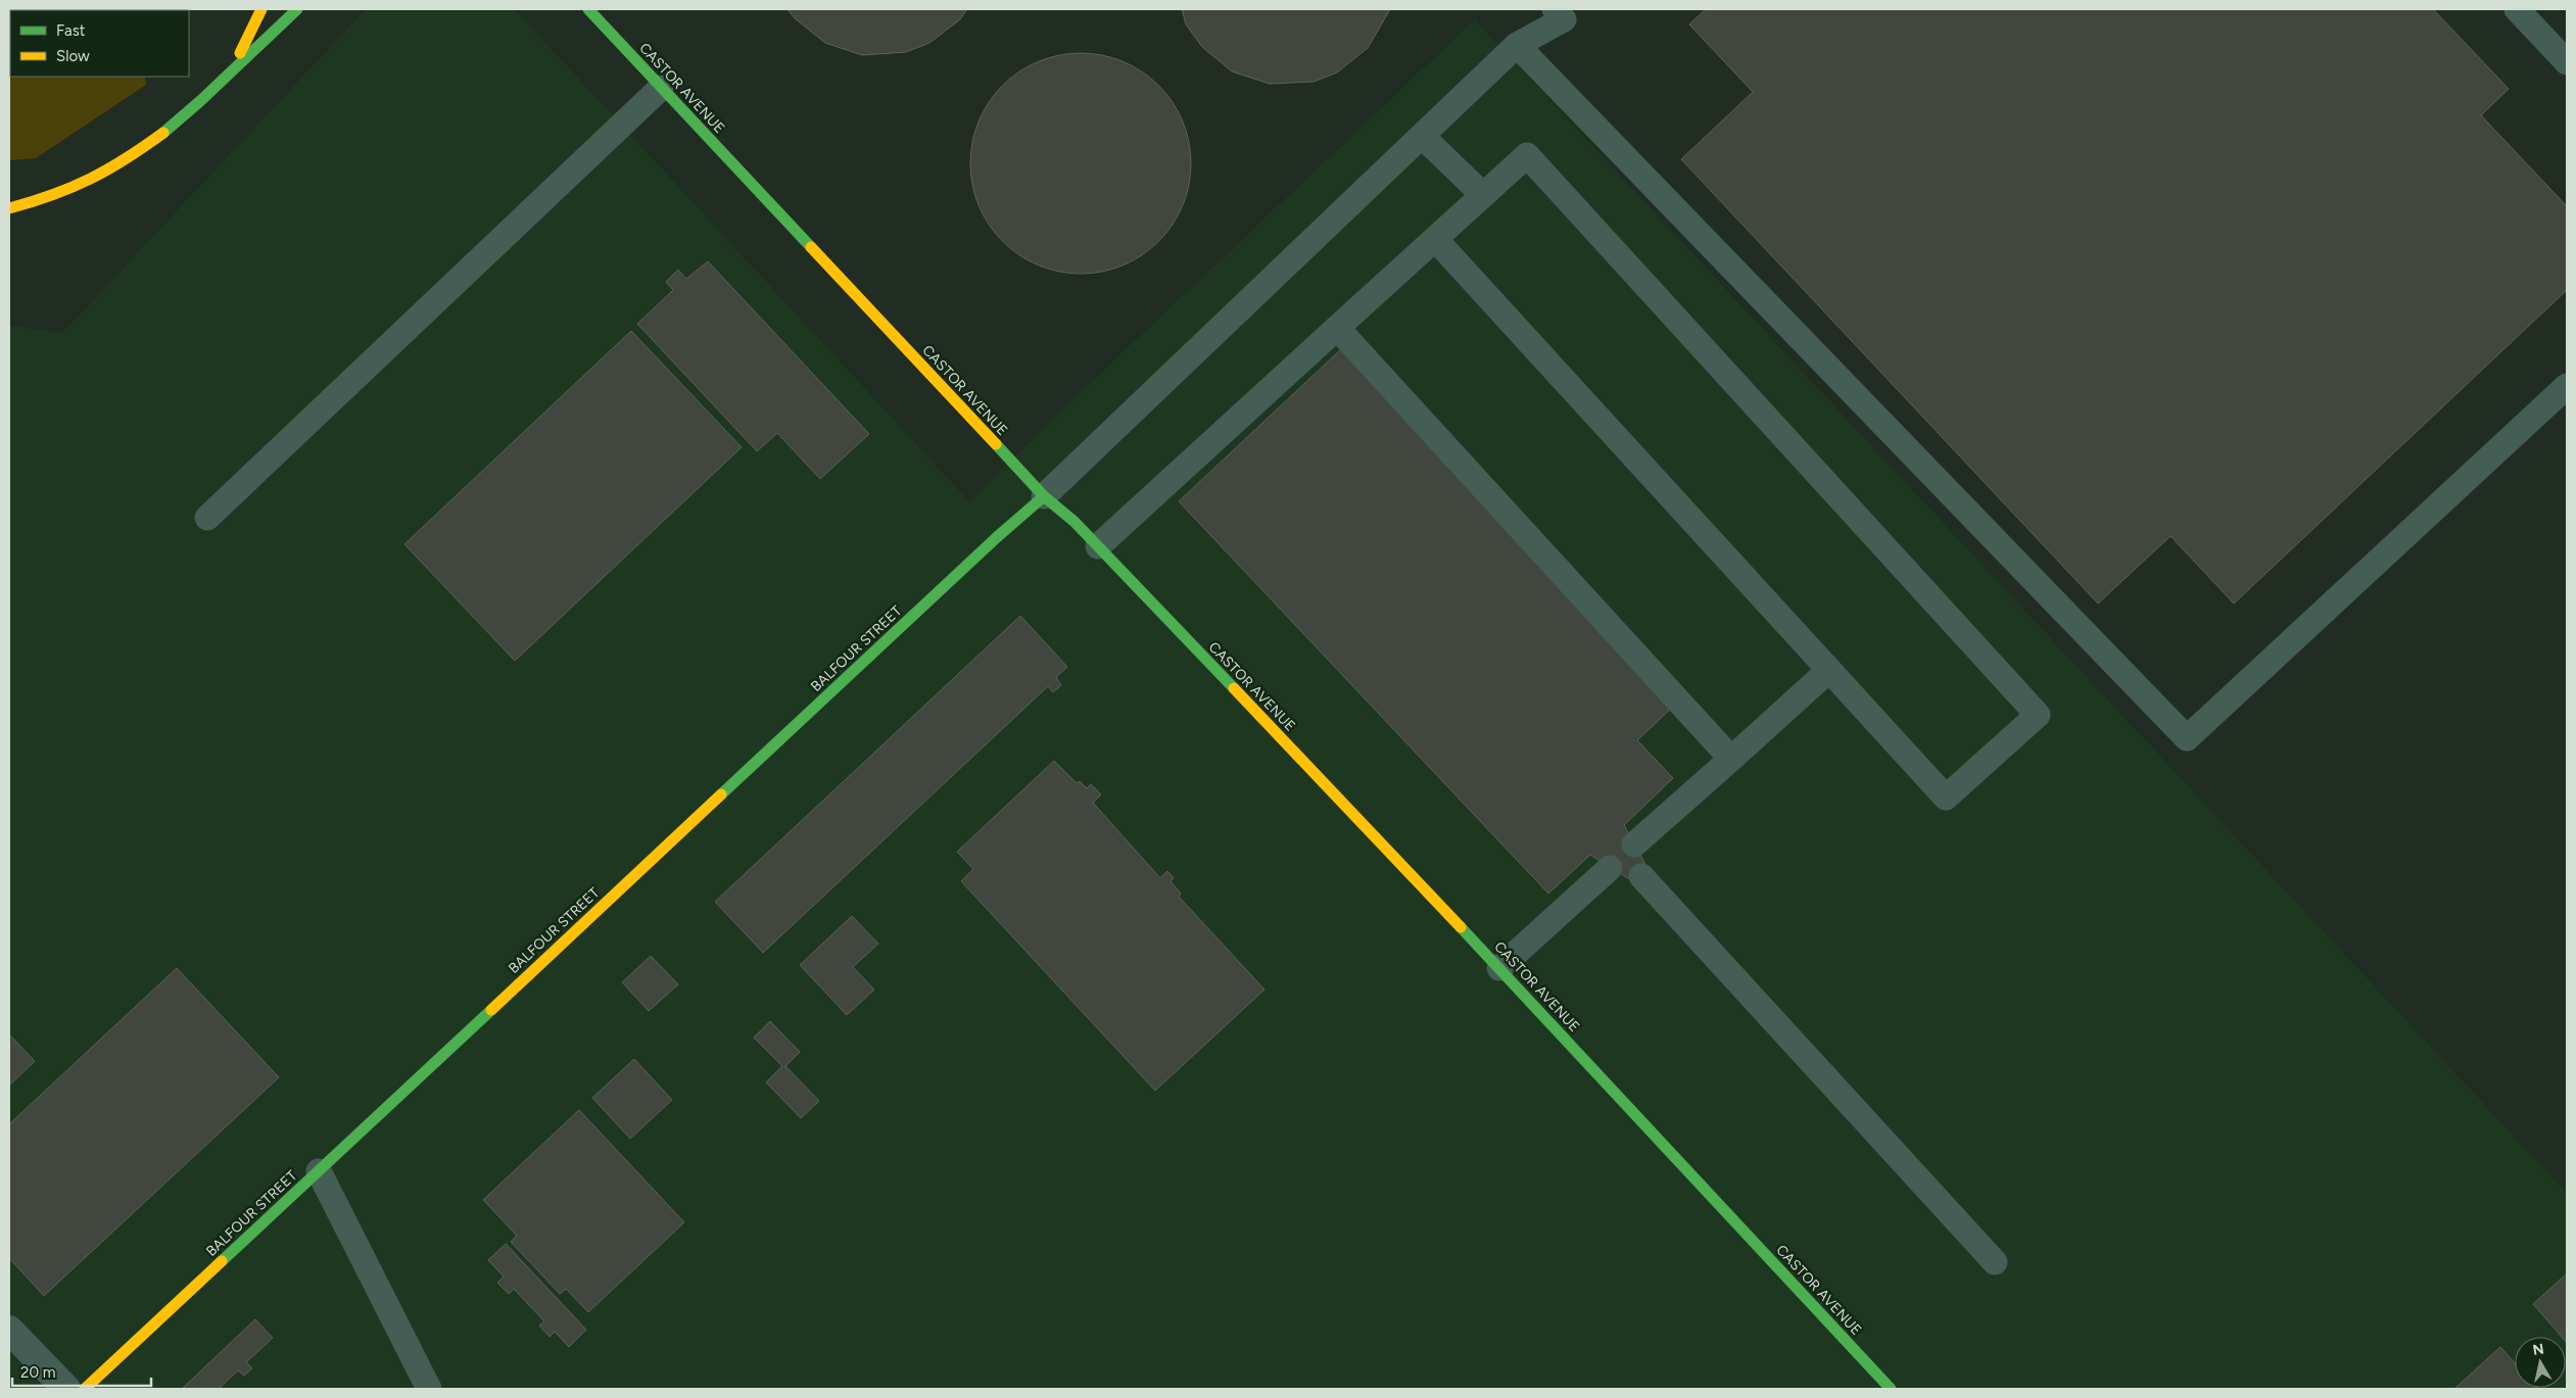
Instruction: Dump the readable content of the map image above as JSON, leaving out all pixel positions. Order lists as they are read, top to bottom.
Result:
{
  "streets": {
    "main road": ["CASTOR AVENUE", "BALFOUR STREET"]
  },
  "crossings": [
    ["CASTOR AVENUE", "BALFOUR STREET"]
  ],
  "legend": ["Fast", "Slow"],
  "scale_bar": "20 m",
  "north": "top"
}
